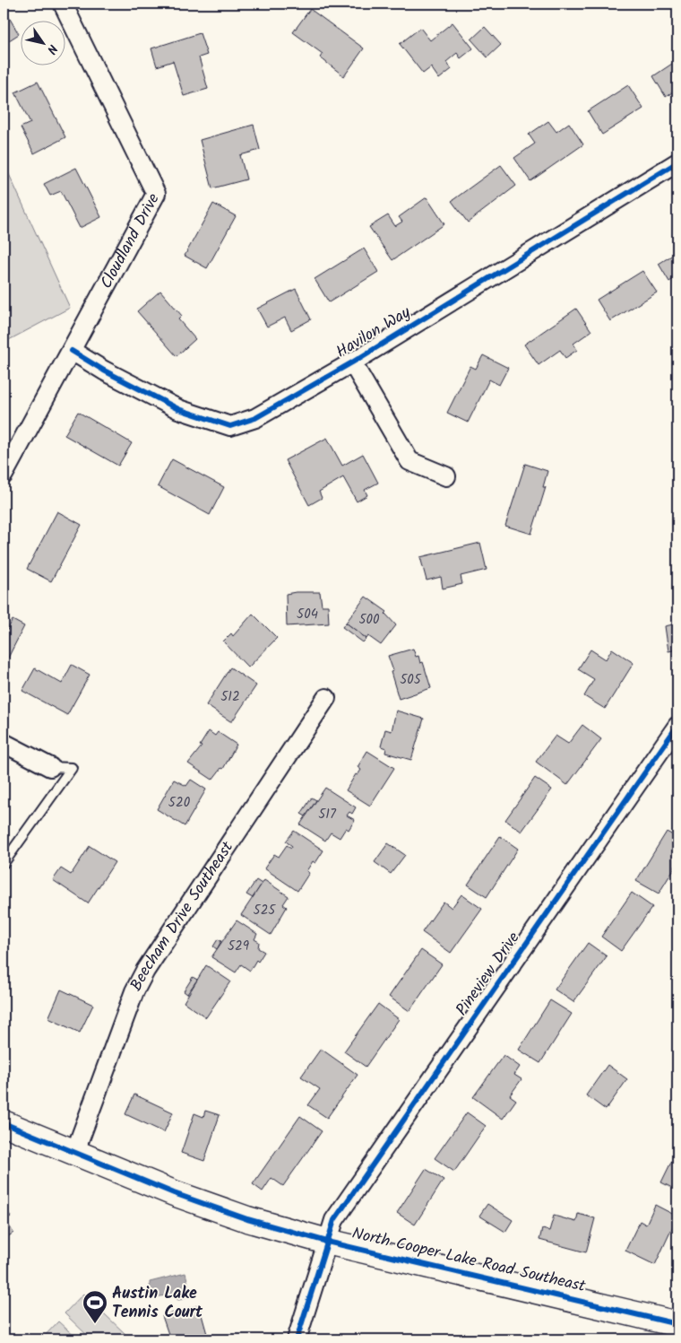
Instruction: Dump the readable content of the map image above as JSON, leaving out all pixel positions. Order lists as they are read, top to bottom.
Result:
{
  "streets": {
    "street": [
      "Cloudland Drive",
      "Havilon Way",
      "Beecham Drive Southeast",
      "Pineview Drive",
      "North Cooper Lake Road Southeast"
    ]
  },
  "crossings": [
    ["Cloudland Drive", "Havilon Way"],
    ["Beecham Drive Southeast", "North Cooper Lake Road Southeast"],
    ["Pineview Drive", "North Cooper Lake Road Southeast"]
  ],
  "places": {
    "sports": ["Austin Lake Tennis Court"]
  },
  "house_numbers": [
    "504",
    "500",
    "505",
    "512",
    "520",
    "517",
    "525",
    "529"
  ],
  "north": "bottom right"
}
